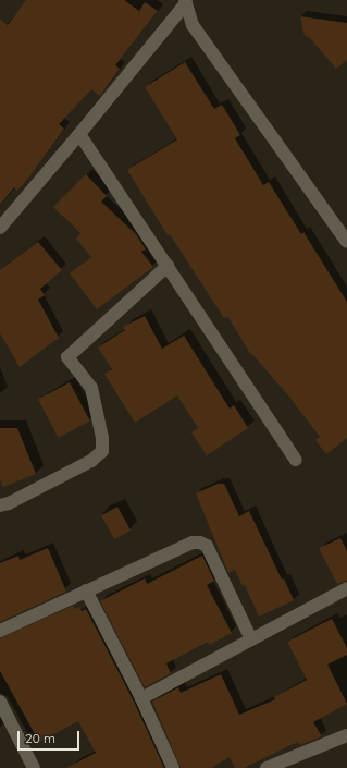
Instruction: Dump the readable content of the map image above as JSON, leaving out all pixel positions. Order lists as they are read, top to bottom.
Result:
{
  "scale_bar": "20 m"
}
